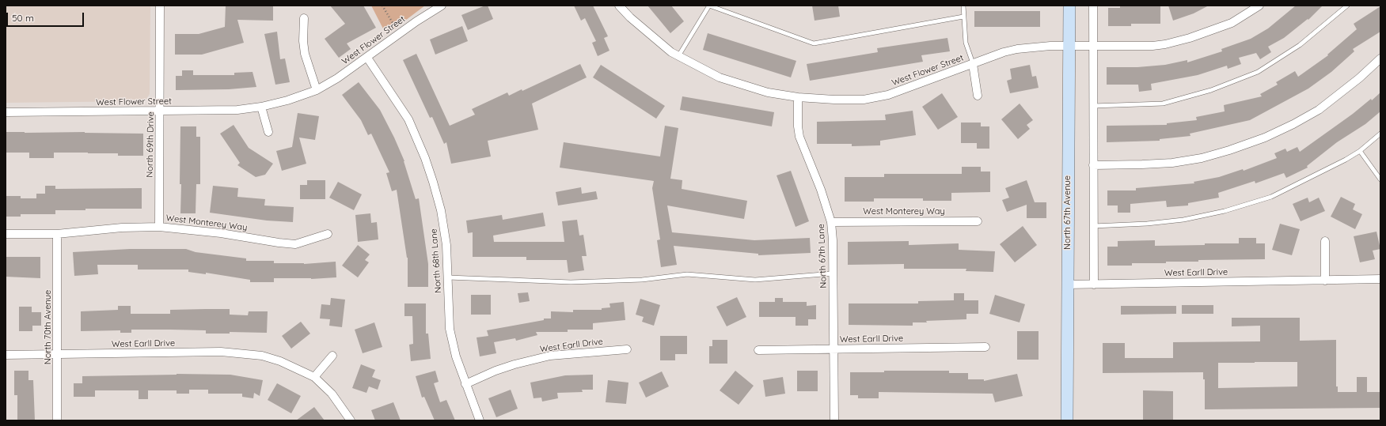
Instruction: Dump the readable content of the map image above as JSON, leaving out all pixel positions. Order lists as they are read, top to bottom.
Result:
{
  "streets": {
    "main road": ["North 67th Avenue"],
    "street": [
      "West Flower Street",
      "North 69th Drive",
      "West Monterey Way",
      "North 67th Lane",
      "North 68th Lane",
      "West Earll Drive",
      "North 70th Avenue"
    ]
  },
  "crossings": [
    ["West Flower Street", "North 69th Drive"],
    ["West Flower Street", "North 67th Avenue"],
    ["West Flower Street", "North 67th Lane"],
    ["West Flower Street", "North 68th Lane"],
    ["North 69th Drive", "West Monterey Way"],
    ["West Monterey Way", "North 67th Lane"],
    ["West Monterey Way", "North 70th Avenue"],
    ["North 67th Avenue", "West Earll Drive"],
    ["North 67th Lane", "West Earll Drive"],
    ["North 68th Lane", "West Earll Drive"],
    ["West Earll Drive", "North 70th Avenue"]
  ],
  "scale_bar": "50 m"
}
